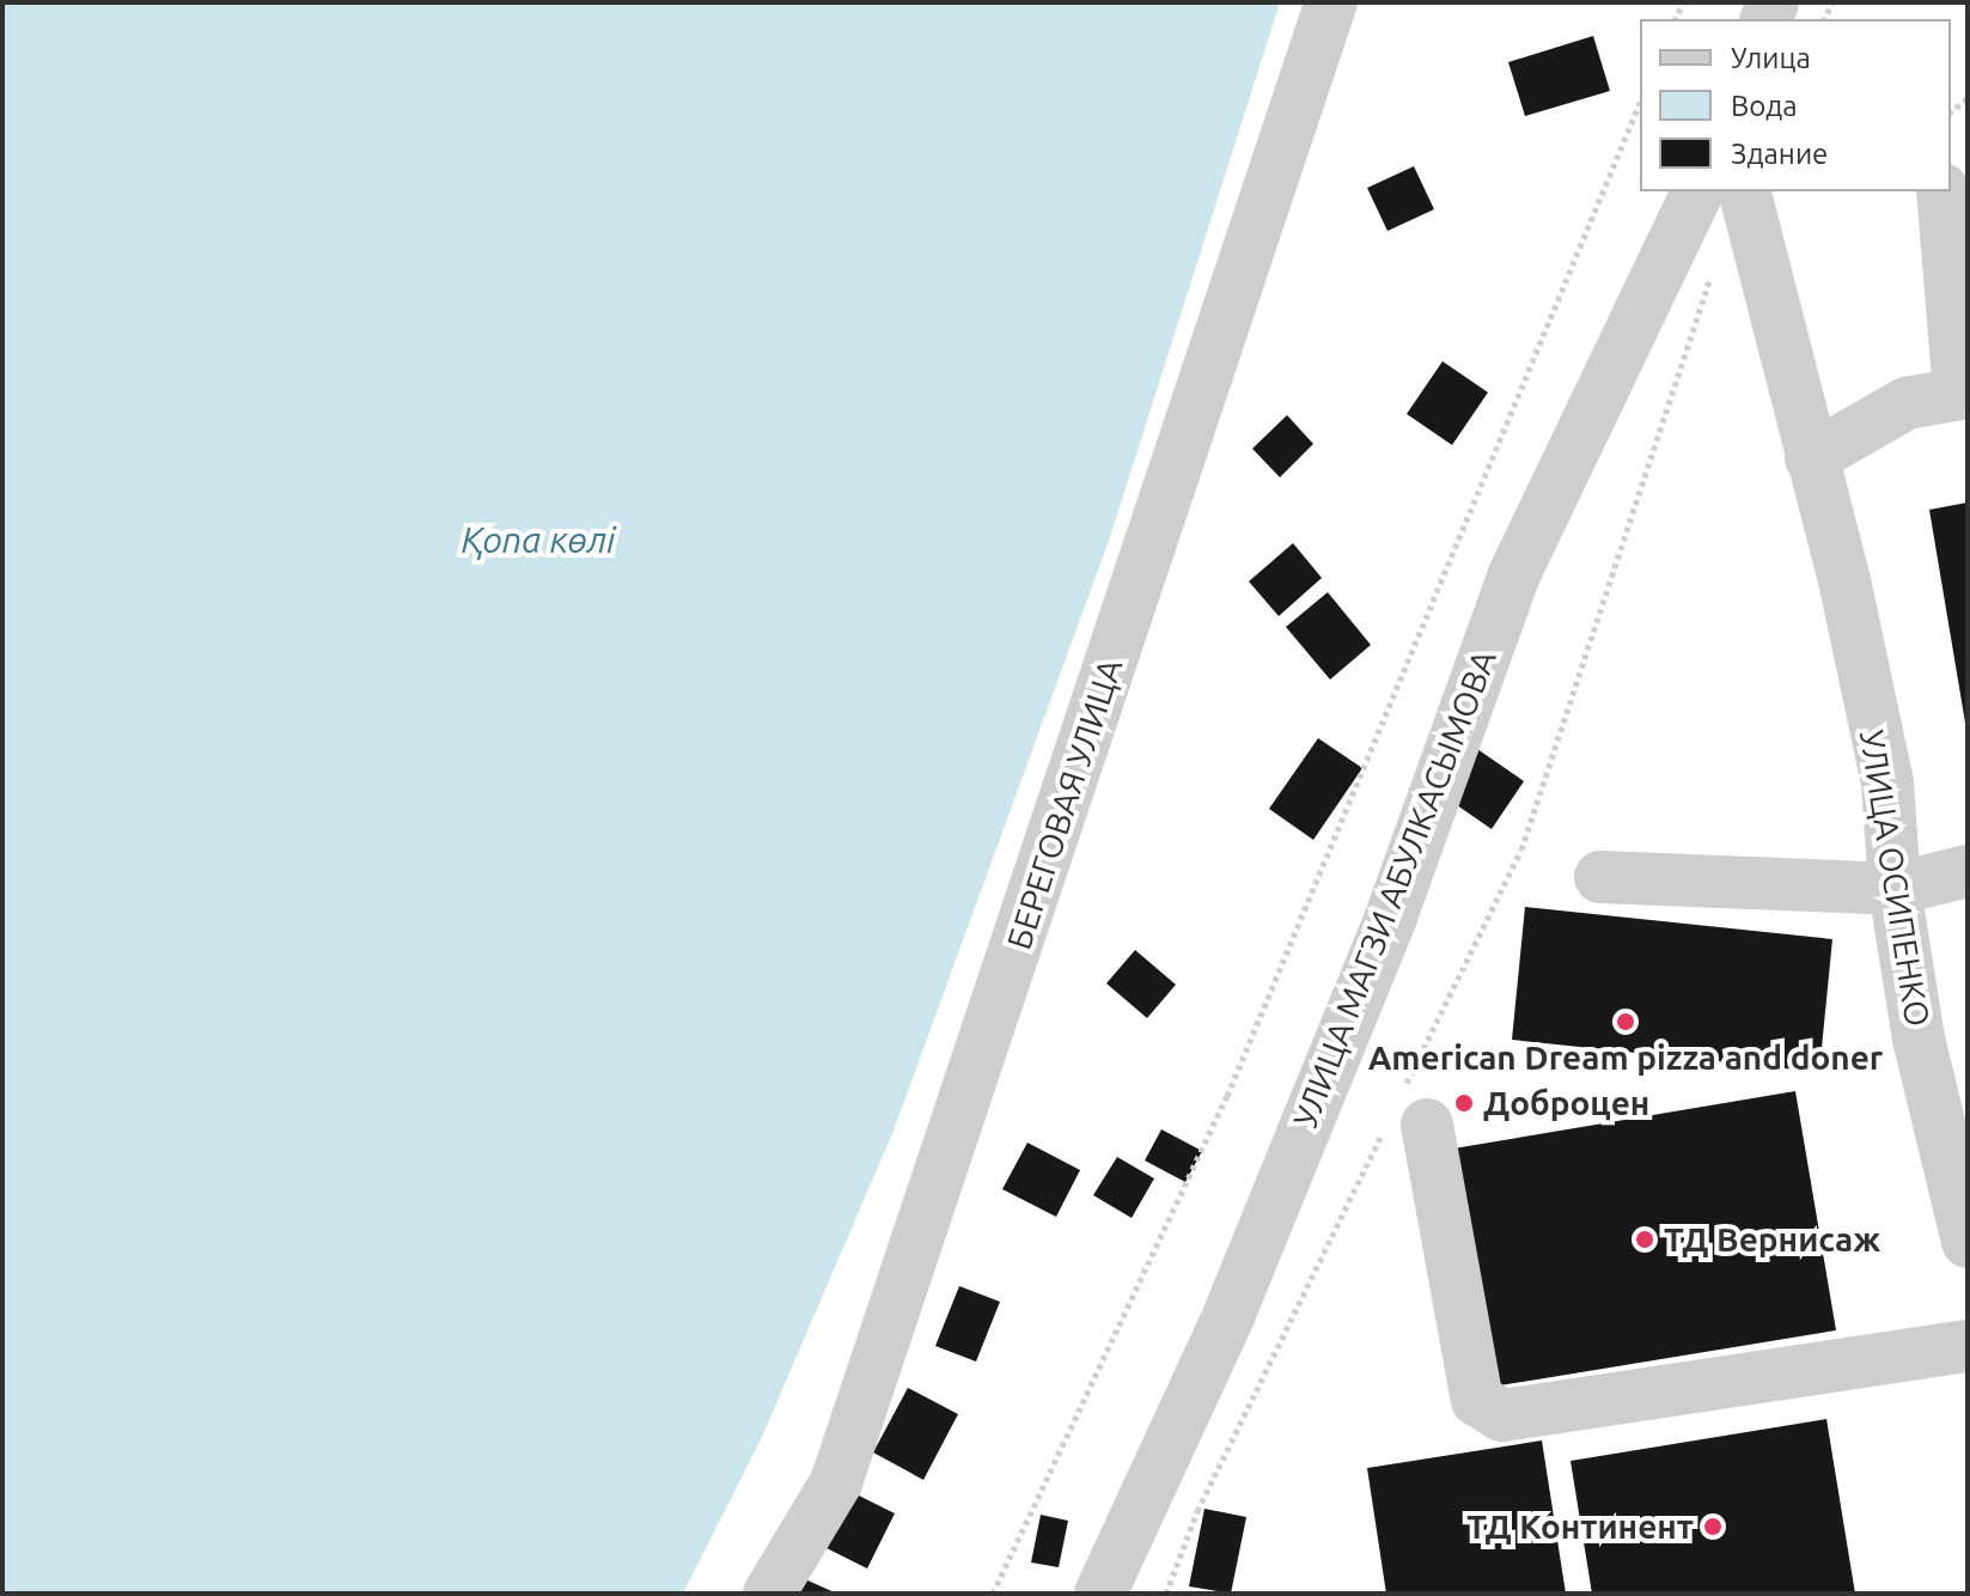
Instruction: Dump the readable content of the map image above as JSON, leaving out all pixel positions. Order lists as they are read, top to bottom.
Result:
{
  "streets": {
    "street": ["БЕРЕГОВАЯ УЛИЦА", "УЛИЦА ОСИПЕНКО", "УЛИЦА МАГЗИ АБУЛКАСЫМОВА"]
  },
  "water": ["Қопа көлі"],
  "places": [
    "American Dream pizza and doner",
    "Доброцен",
    "ТД Вернисаж",
    "ТД Континент"
  ],
  "legend": ["Улица", "Вода", "Здание"]
}
